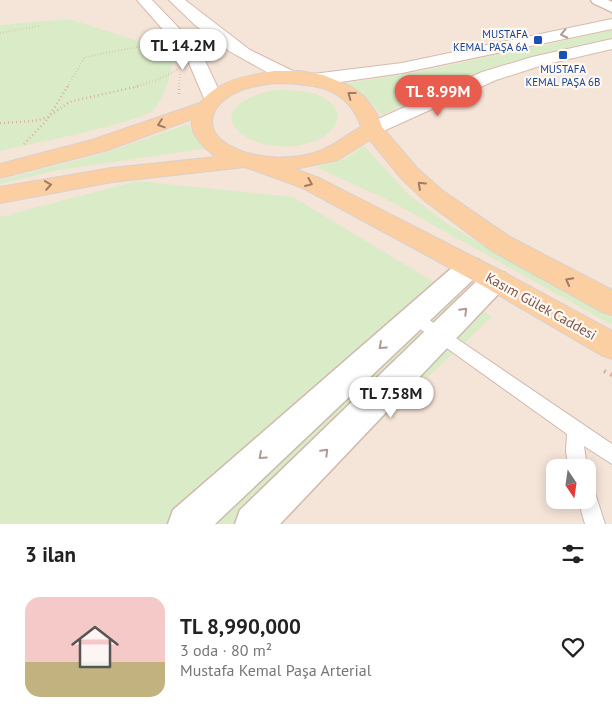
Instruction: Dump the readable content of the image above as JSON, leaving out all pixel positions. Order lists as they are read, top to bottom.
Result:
{
  "streets": {
    "main road": ["Kasım Gülek Caddesi"]
  },
  "places": {
    "transit": ["MUSTAFA KEMAL PAŞA 6A", "MUSTAFA KEMAL PAŞA 6B"]
  },
  "north": "bottom",
  "page": {
    "price": ["TL 14.2M", "TL 8.99M", "TL 7.58M"],
    "heading": "3 ilan",
    "list": [
      {
        "name": "TL 8,990,000",
        "note": "3 oda · 80 m² · Mustafa Kemal Paşa Arterial"
      }
    ]
  }
}
